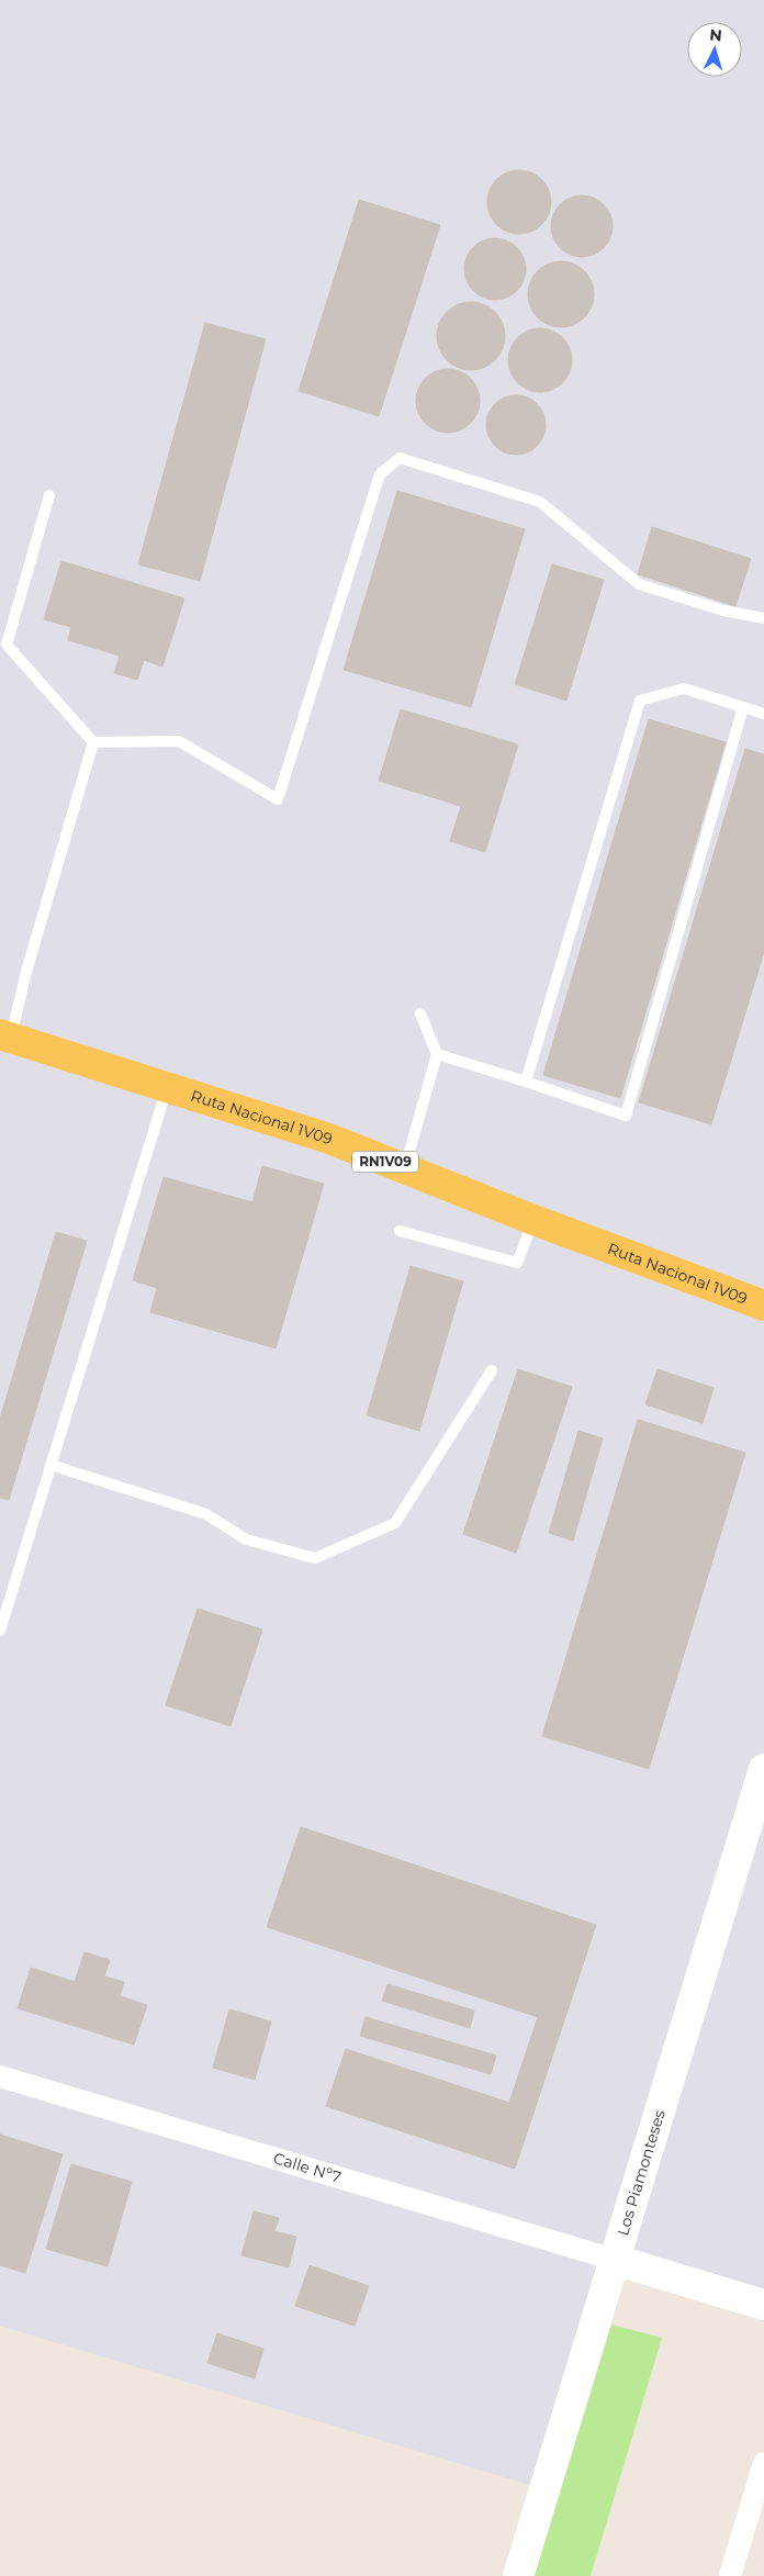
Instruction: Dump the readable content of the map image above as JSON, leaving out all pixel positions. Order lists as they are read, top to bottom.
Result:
{
  "streets": {
    "main road": ["Ruta Nacional 1V09", "RN1V09", "Los Piamonteses"],
    "street": ["Calle Nº7"]
  },
  "crossings": [
    ["Calle Nº7", "Los Piamonteses"]
  ],
  "north": "top"
}
